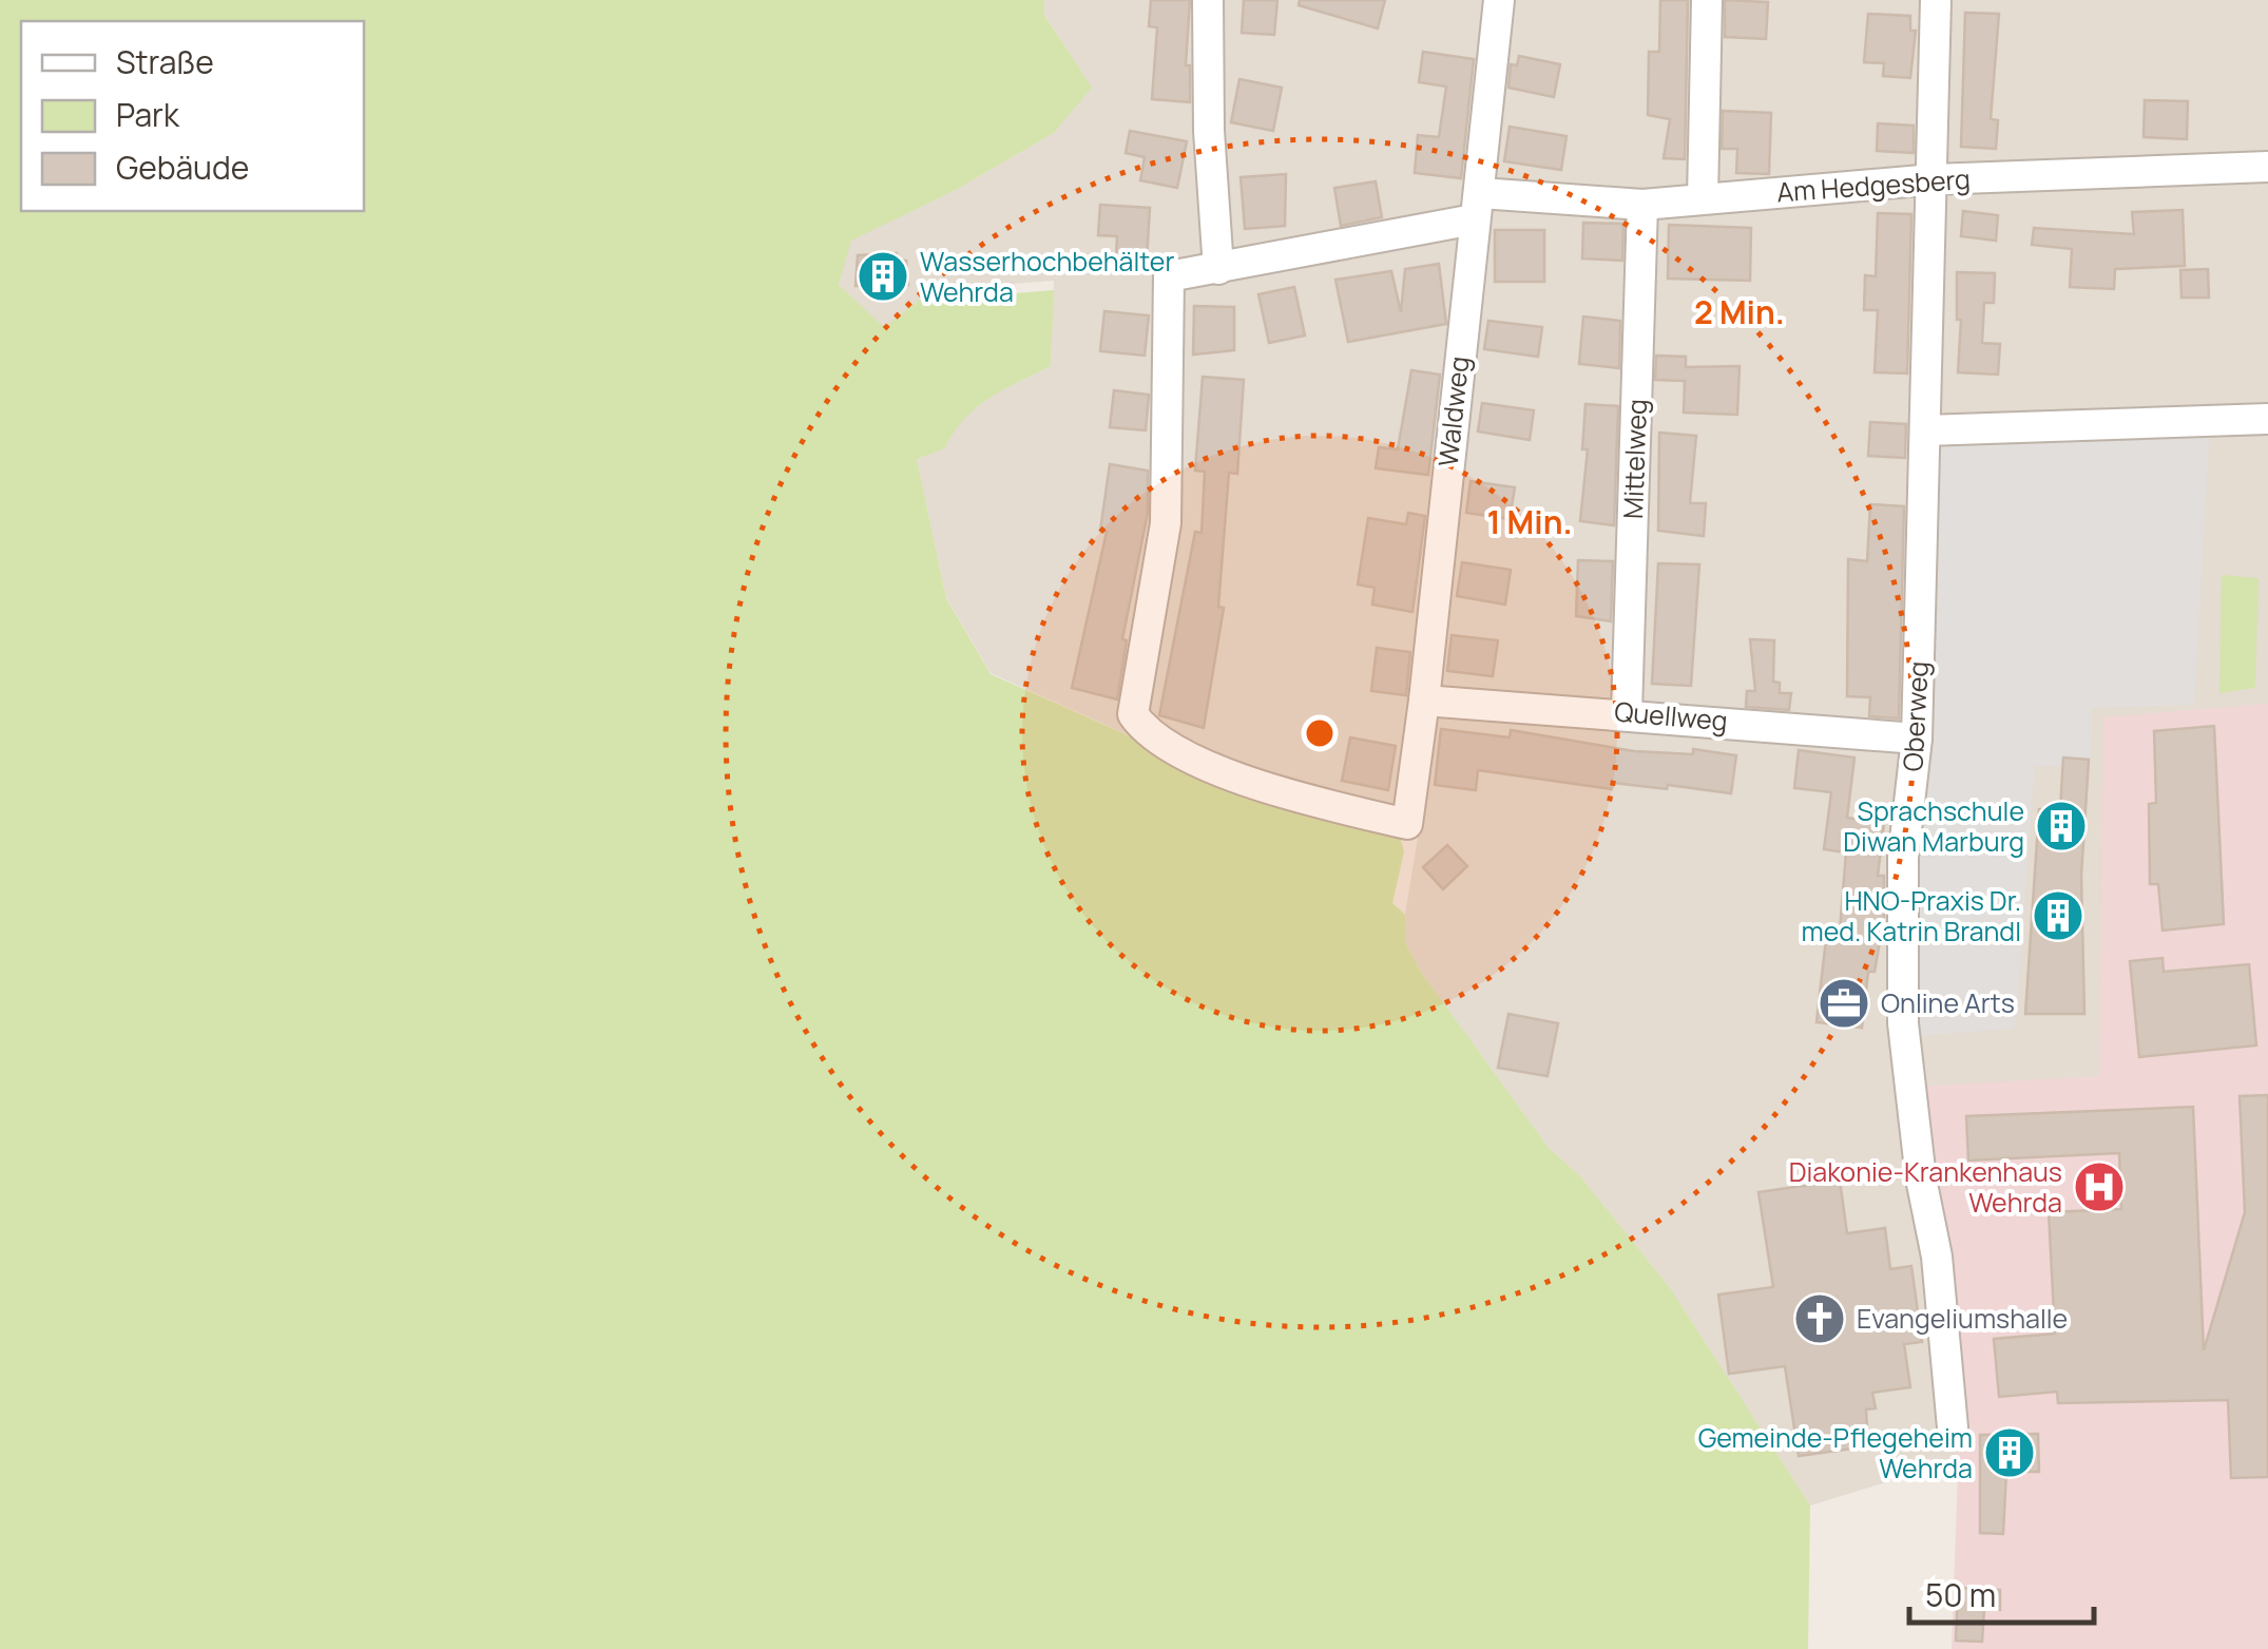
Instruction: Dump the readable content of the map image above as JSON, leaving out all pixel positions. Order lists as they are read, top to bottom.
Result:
{
  "streets": {
    "street": [
      "Am Hedgesberg",
      "Waldweg",
      "Mittelweg",
      "Quellweg",
      "Oberweg"
    ]
  },
  "crossings": [
    ["Am Hedgesberg", "Waldweg"],
    ["Am Hedgesberg", "Mittelweg"],
    ["Am Hedgesberg", "Oberweg"],
    ["Waldweg", "Quellweg"],
    ["Mittelweg", "Quellweg"],
    ["Quellweg", "Oberweg"]
  ],
  "places": {
    "building": [
      "Wasserhochbehälter Wehrda",
      "Sprachschule Diwan Marburg",
      "HNO-Praxis Dr. med. Katrin Brandl",
      "Gemeinde-Pflegeheim Wehrda"
    ],
    "office": ["Online Arts"],
    "hospital": ["Diakonie-Krankenhaus Wehrda"],
    "church": ["Evangeliumshalle"]
  },
  "legend": ["Straße", "Park", "Gebäude"],
  "scale_bar": "50 m",
  "rings": ["2 Min.", "1 Min."]
}
